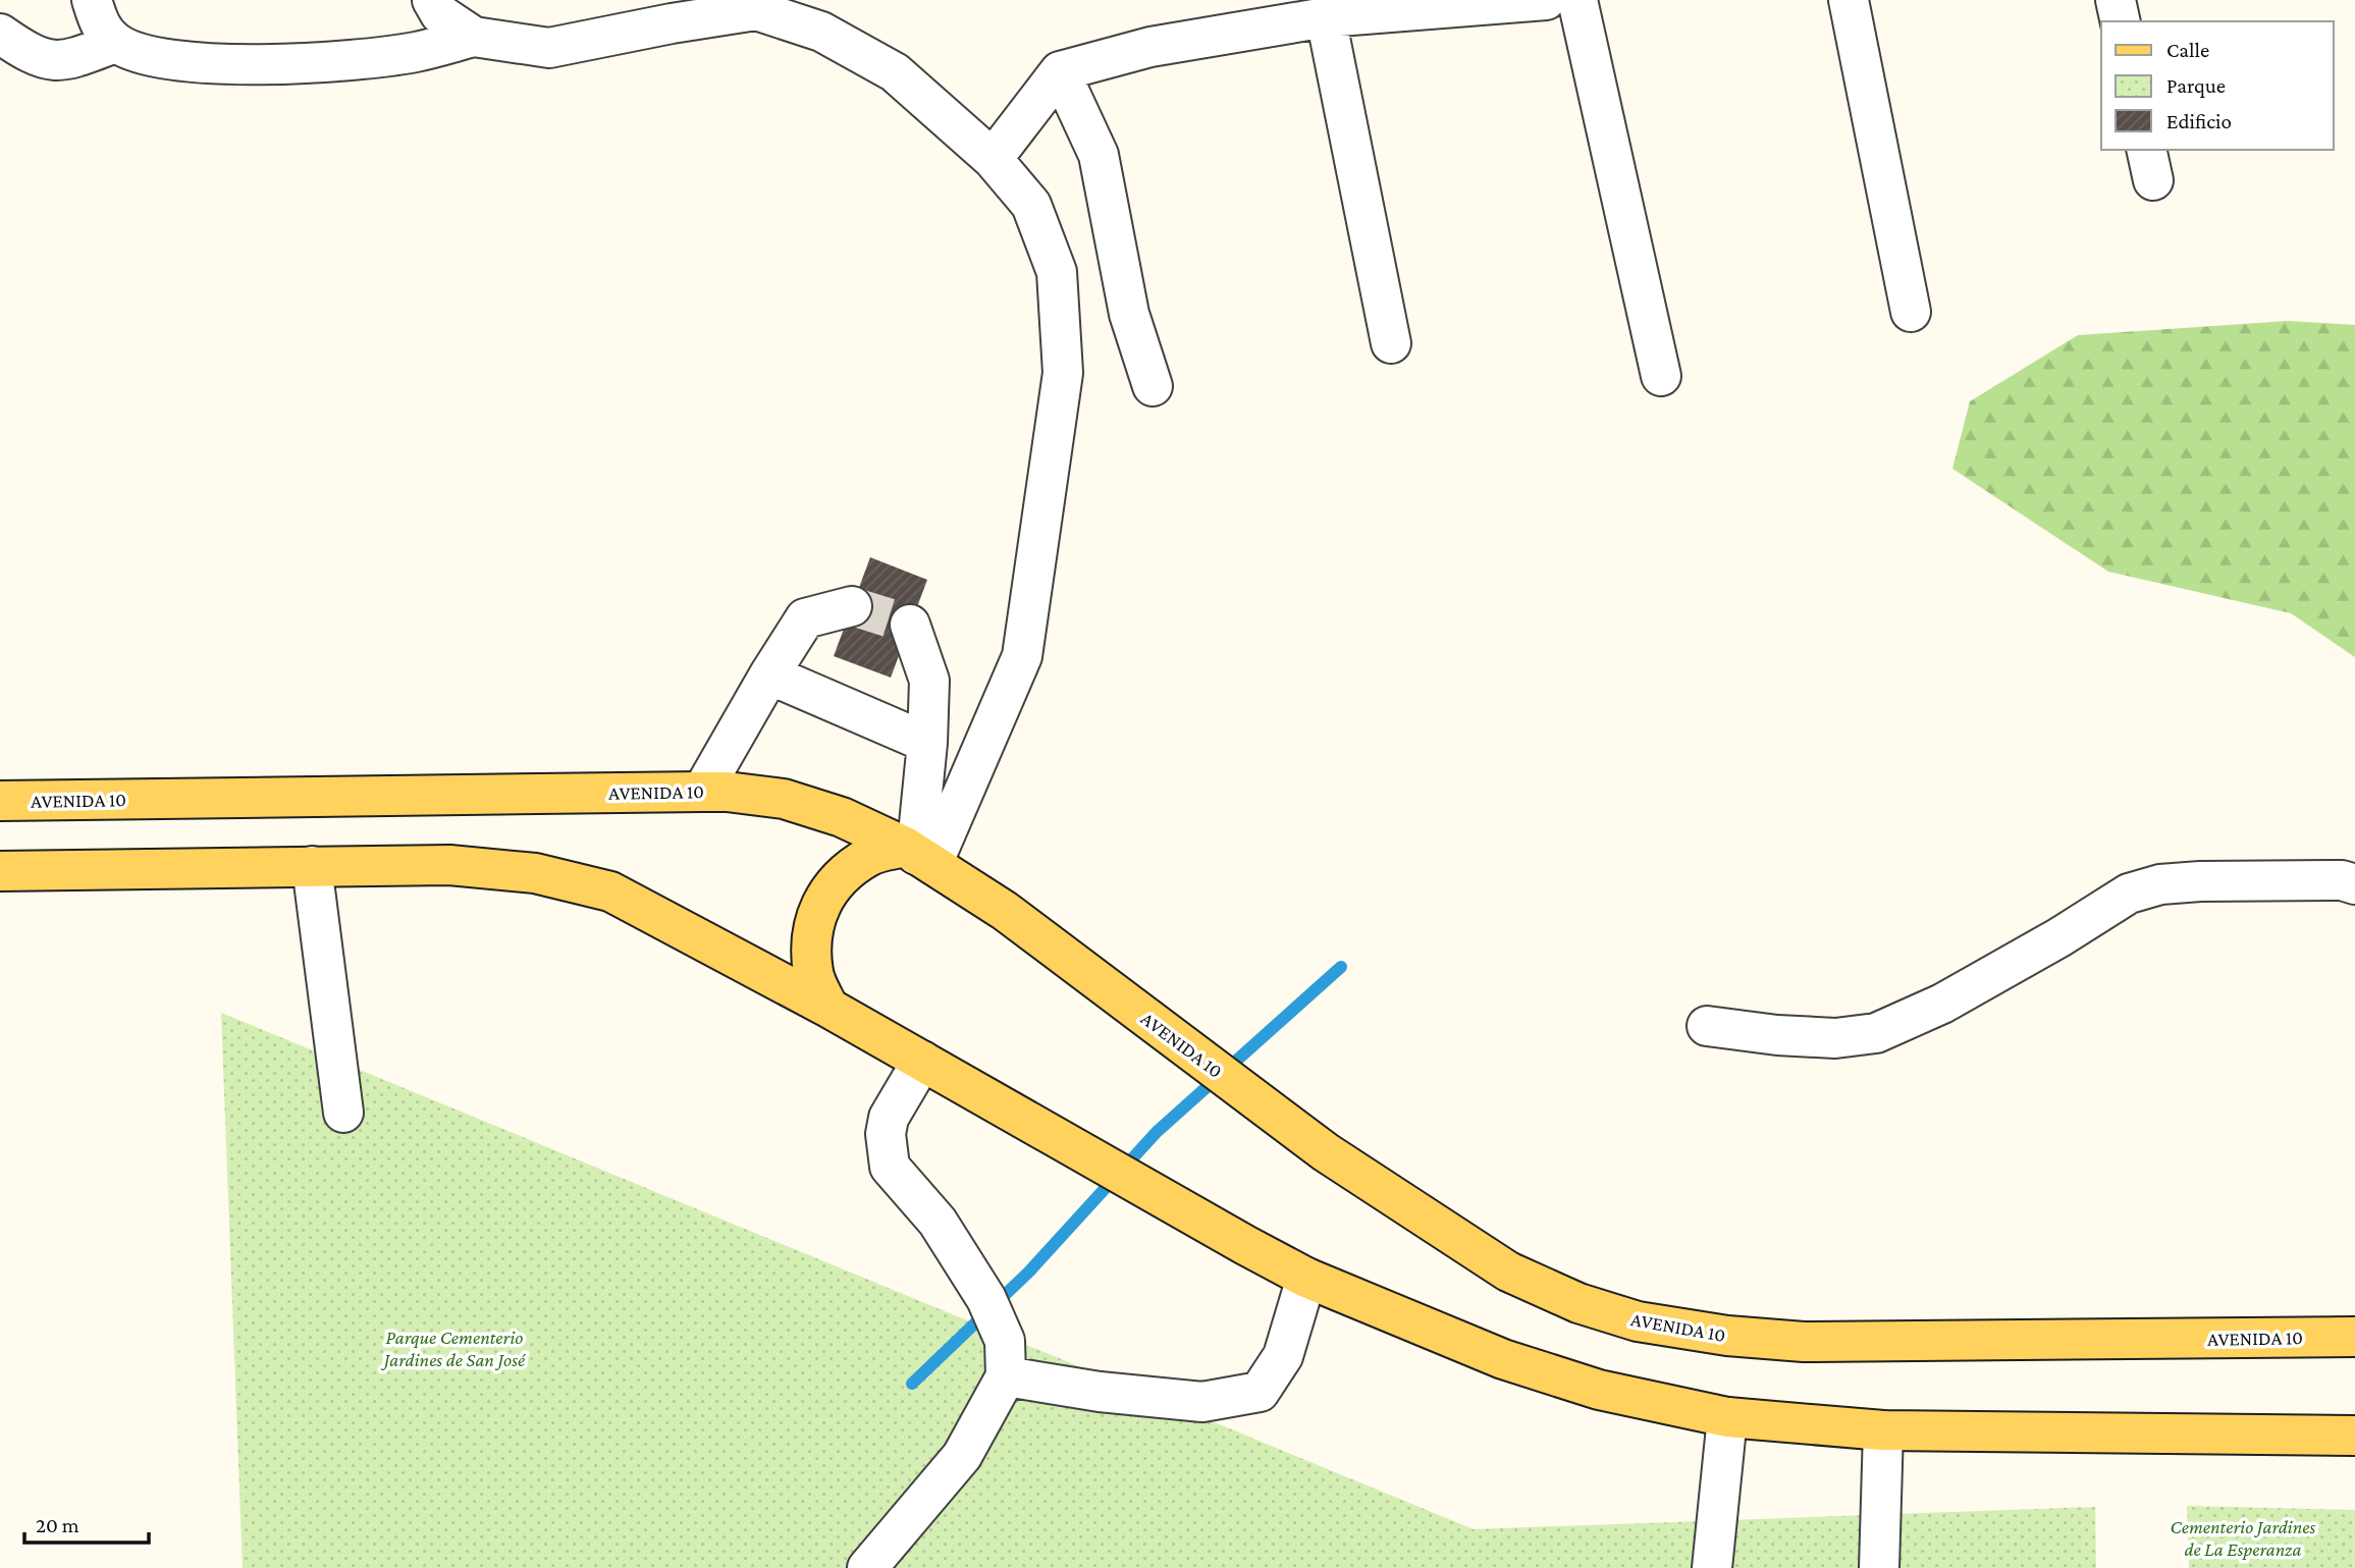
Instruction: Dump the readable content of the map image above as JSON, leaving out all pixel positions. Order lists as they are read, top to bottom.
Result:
{
  "streets": {
    "main road": ["AVENIDA 10"]
  },
  "parks": ["Parque Cementerio Jardines de San José", "Cementerio Jardines de La Esperanza"],
  "legend": ["Calle", "Parque", "Edificio"],
  "scale_bar": "20 m"
}
